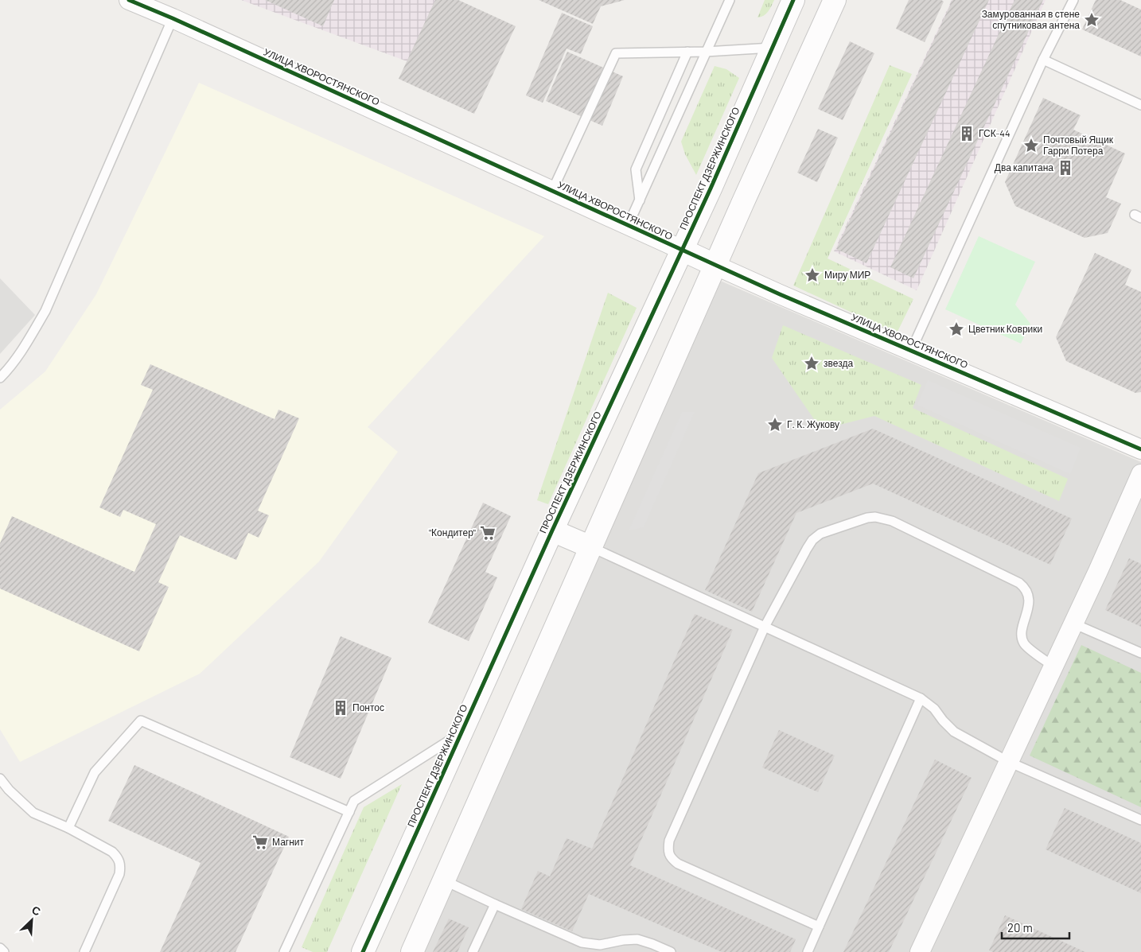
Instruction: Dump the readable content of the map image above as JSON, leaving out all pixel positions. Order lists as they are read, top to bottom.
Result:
{
  "streets": {
    "street": ["УЛИЦА ХВОРОСТЯНСКОГО", "ПРОСПЕКТ ДЗЕРЖИНСКОГО"]
  },
  "crossings": [
    ["УЛИЦА ХВОРОСТЯНСКОГО", "ПРОСПЕКТ ДЗЕРЖИНСКОГО"]
  ],
  "places": {
    "place": [
      "Замурованная в стене спутниковая антена",
      "Почтовый Ящик Гарри Потера",
      "Миру МИР",
      "Цветник Коврики",
      "звезда",
      "Г. К. Жукову"
    ],
    "building": ["ГСК-44", "Два капитана", "Понтос"],
    "supermarket": ["\"Кондитер\"", "Магнит"]
  },
  "scale_bar": "20 m",
  "north": "top right"
}
